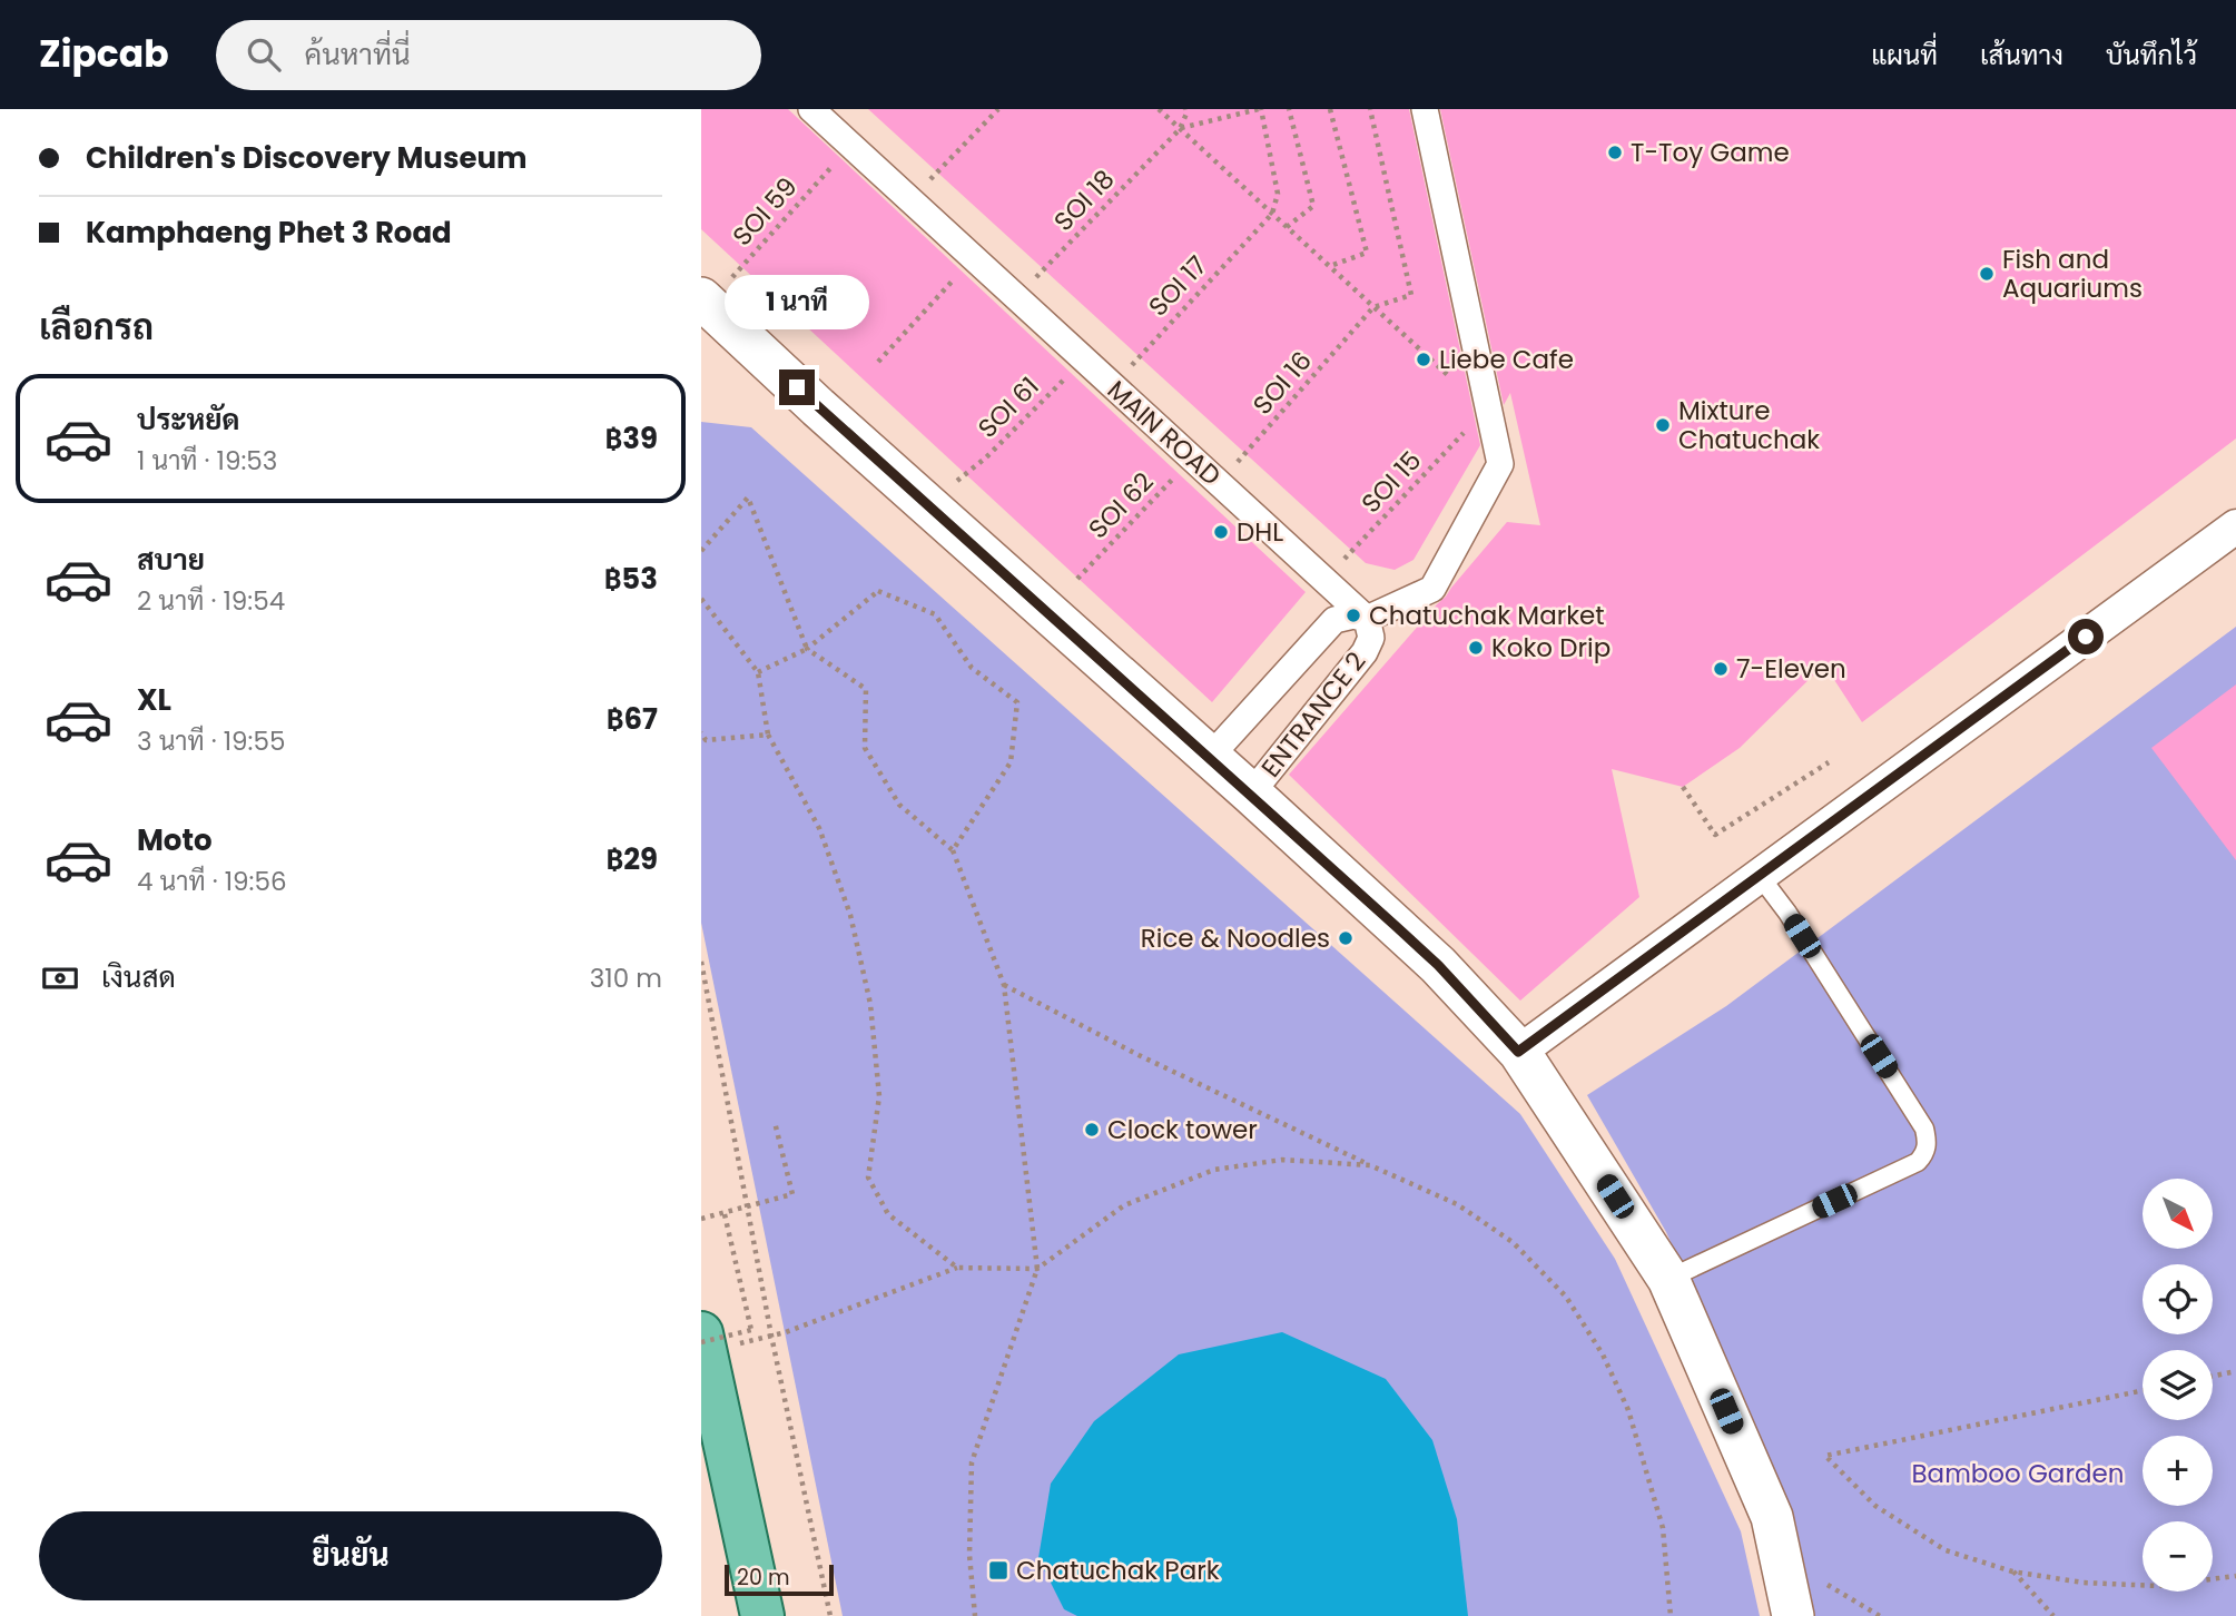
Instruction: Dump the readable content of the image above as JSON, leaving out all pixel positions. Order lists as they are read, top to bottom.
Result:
{
  "streets": {
    "street": ["MAIN ROAD", "ENTRANCE 2"],
    "path": [
      "SOI 18",
      "SOI 59",
      "SOI 17",
      "SOI 16",
      "SOI 61",
      "SOI 15",
      "SOI 62"
    ]
  },
  "crossings": [
    ["SOI 18", "MAIN ROAD"],
    ["SOI 59", "MAIN ROAD"],
    ["SOI 17", "MAIN ROAD"],
    ["SOI 16", "MAIN ROAD"],
    ["SOI 61", "MAIN ROAD"],
    ["MAIN ROAD", "SOI 15"],
    ["MAIN ROAD", "SOI 62"],
    ["MAIN ROAD", "ENTRANCE 2"]
  ],
  "parks": ["Bamboo Garden"],
  "places": {
    "other": [
      "T-Toy Game",
      "Fish and Aquariums",
      "Liebe Cafe",
      "Mixture Chatuchak",
      "DHL",
      "Chatuchak Market",
      "Koko Drip",
      "7-Eleven",
      "Rice & Noodles",
      "Clock tower"
    ],
    "transit": ["Chatuchak Park"]
  },
  "scale_bar": "20 m",
  "north": "bottom right",
  "page": {
    "header": "Zipcab",
    "search": "ค้นหาที่นี่",
    "nav": ["แผนที่", "เส้นทาง", "บันทึกไว้"],
    "banner": ["Children's Discovery Museum", "Kamphaeng Phet 3 Road"],
    "bubble": "1 นาที",
    "heading": "เลือกรถ",
    "list": [
      {
        "name": "ประหยัด",
        "note": "1 นาที · 19:53",
        "value": "฿39"
      },
      {
        "name": "สบาย",
        "note": "2 นาที · 19:54",
        "value": "฿53"
      },
      {
        "name": "XL",
        "note": "3 นาที · 19:55",
        "value": "฿67"
      },
      {
        "name": "Moto",
        "note": "4 นาที · 19:56",
        "value": "฿29"
      }
    ],
    "pay": ["เงินสด", "310 m"],
    "map_buttons": ["+", "−"],
    "buttons": "ยืนยัน",
    "scale": "20 m"
  }
}
